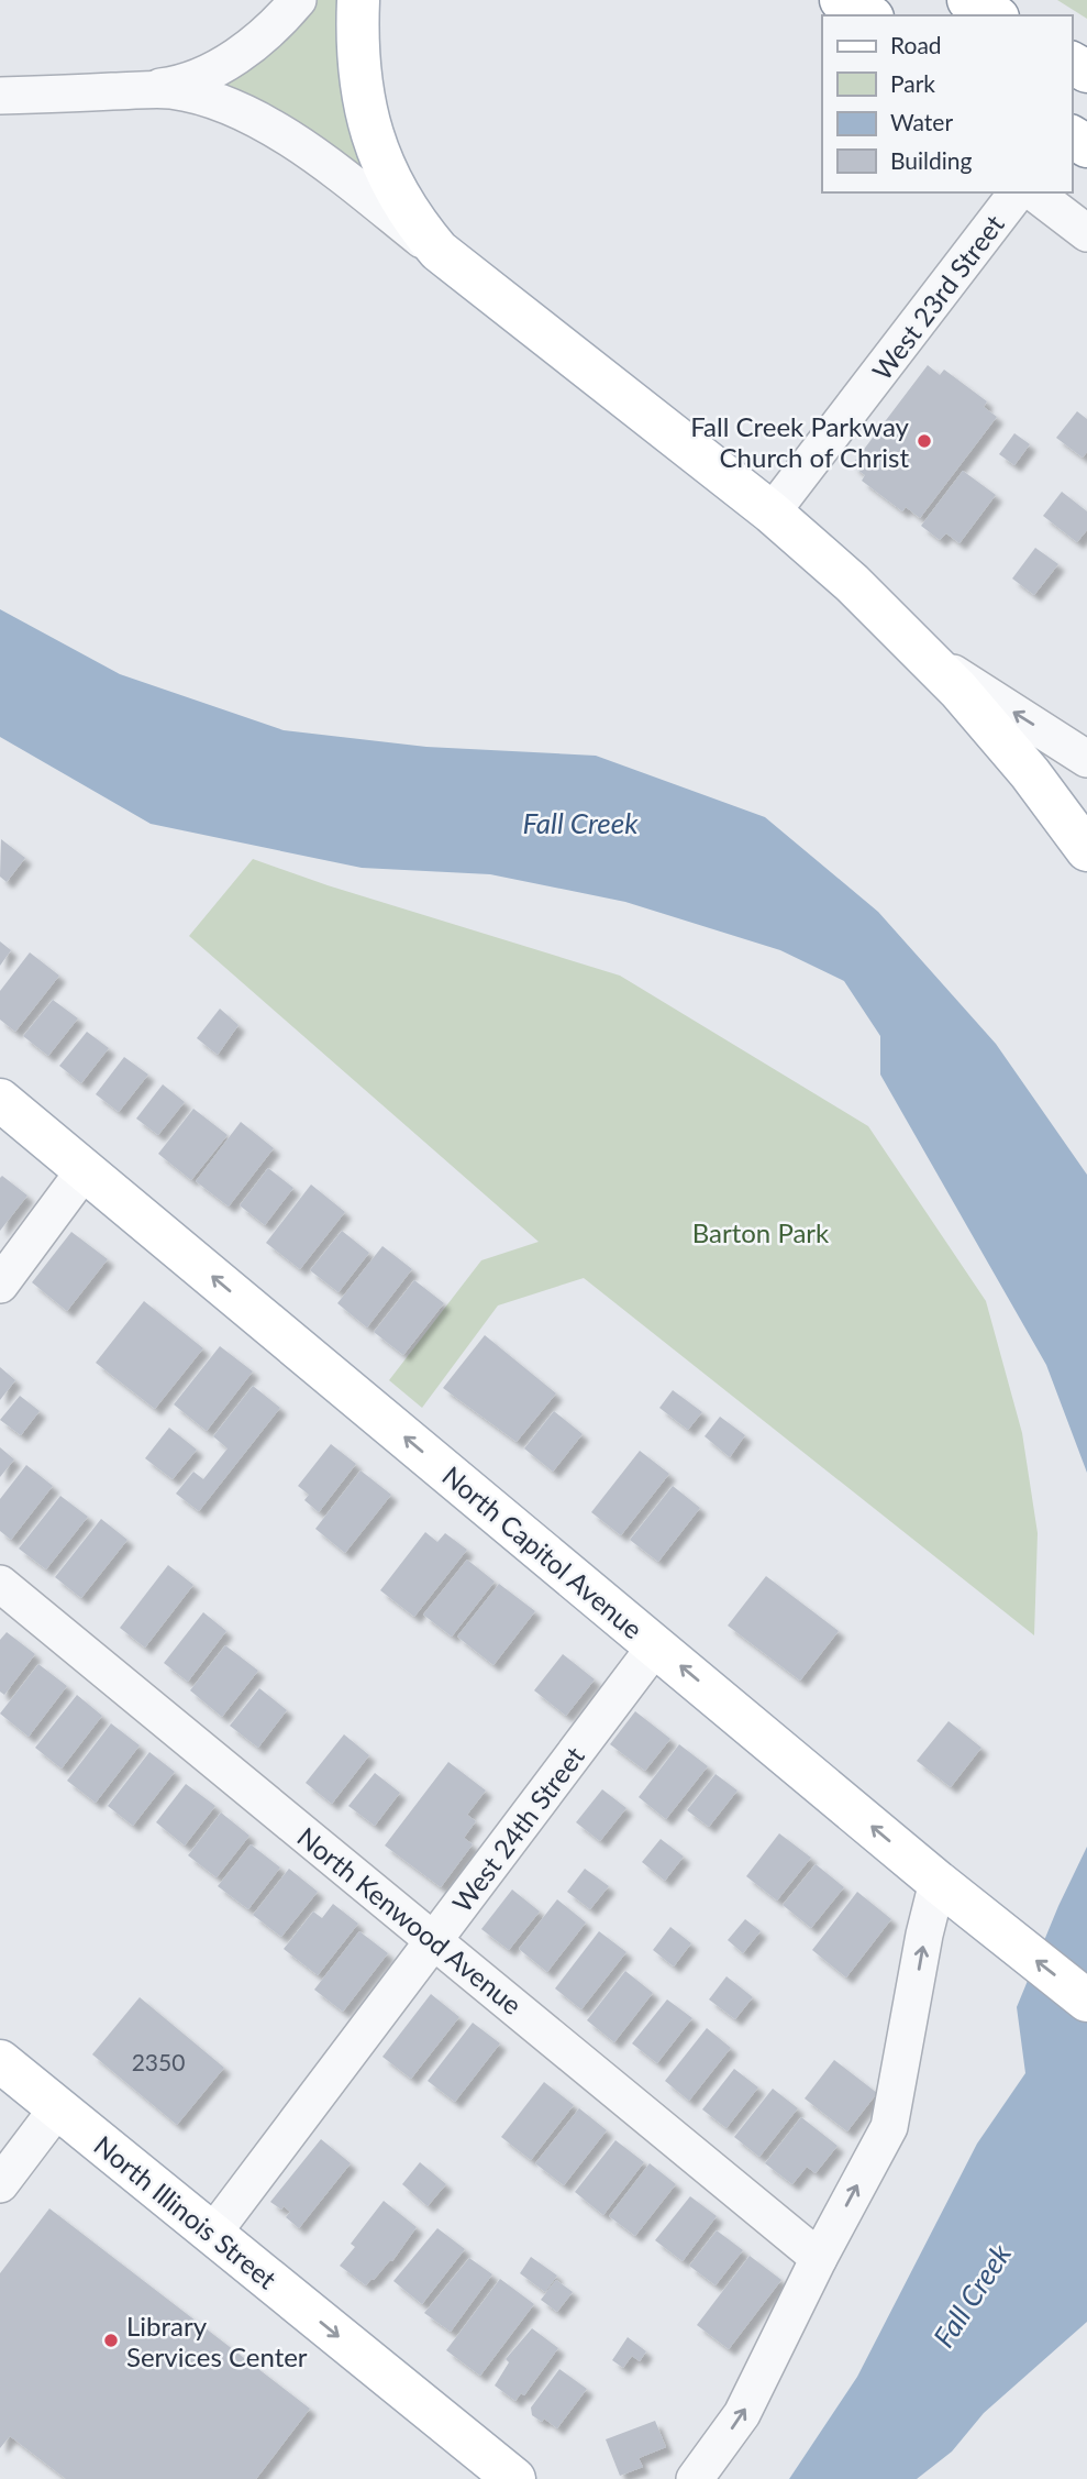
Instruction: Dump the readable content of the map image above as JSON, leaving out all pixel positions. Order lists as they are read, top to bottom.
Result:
{
  "streets": {
    "main road": ["North Capitol Avenue", "North Illinois Street"],
    "street": ["West 23rd Street", "West 24th Street", "North Kenwood Avenue"]
  },
  "crossings": [
    ["North Capitol Avenue", "West 24th Street"],
    ["West 24th Street", "North Kenwood Avenue"],
    ["West 24th Street", "North Illinois Street"]
  ],
  "one_way": ["North Capitol Avenue", "North Illinois Street"],
  "water": ["Fall Creek"],
  "parks": ["Barton Park"],
  "places": ["Fall Creek Parkway Church of Christ", "Library Services Center"],
  "house_numbers": ["2350"],
  "legend": [
    "Road",
    "Park",
    "Water",
    "Building"
  ]
}
